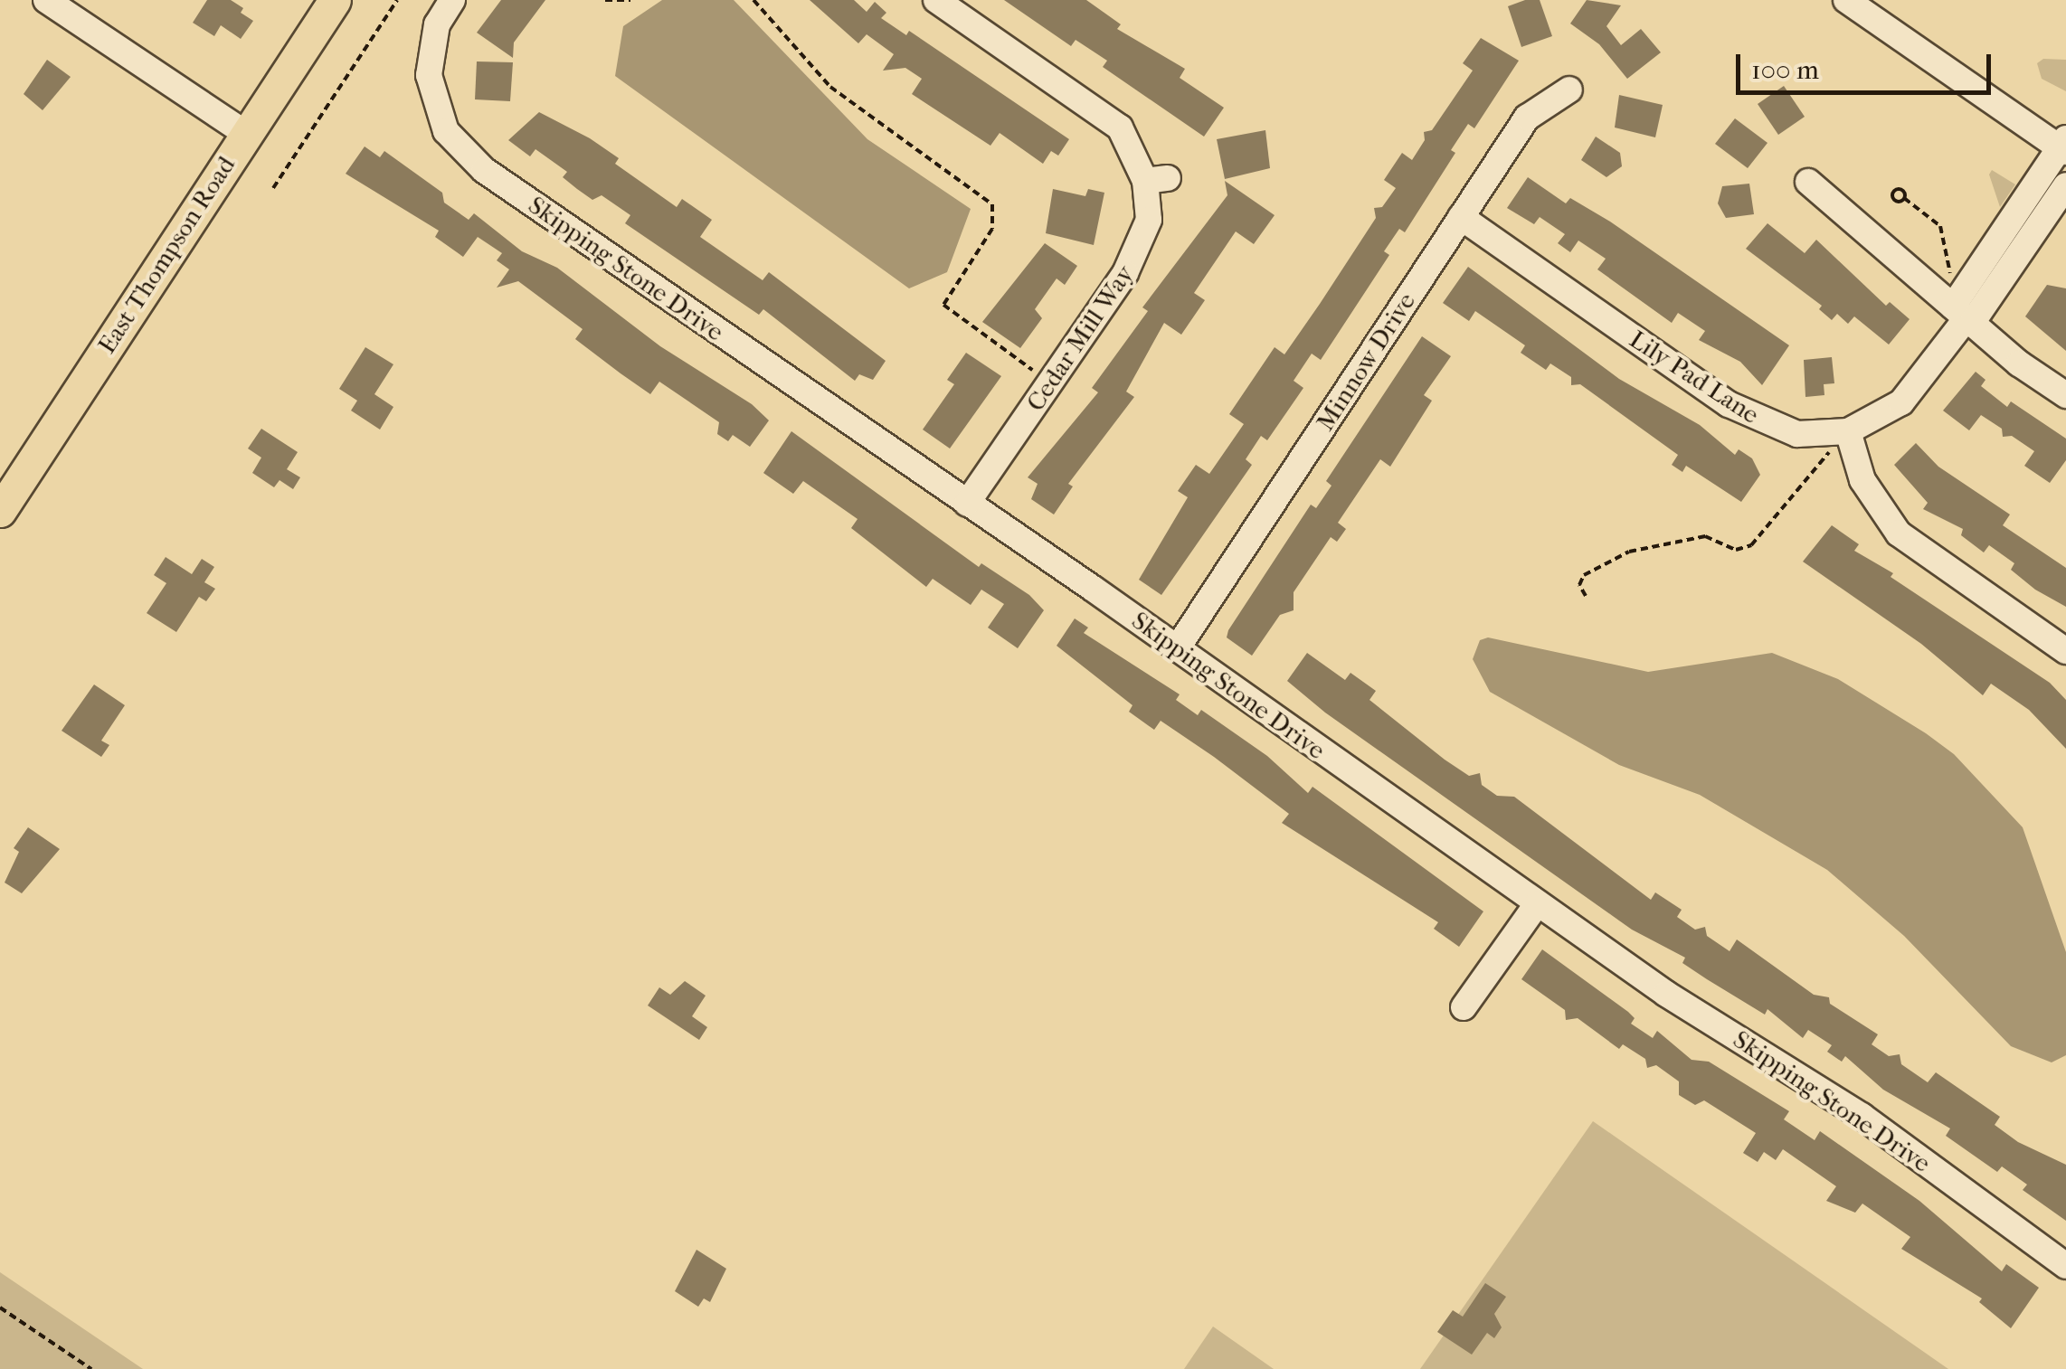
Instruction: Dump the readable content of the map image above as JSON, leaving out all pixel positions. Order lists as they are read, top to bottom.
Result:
{
  "streets": {
    "main road": ["East Thompson Road"],
    "street": [
      "Skipping Stone Drive",
      "Cedar Mill Way",
      "Minnow Drive",
      "Lily Pad Lane"
    ]
  },
  "crossings": [
    ["Skipping Stone Drive", "Cedar Mill Way"],
    ["Skipping Stone Drive", "Minnow Drive"],
    ["Minnow Drive", "Lily Pad Lane"]
  ],
  "scale_bar": "100 m"
}
